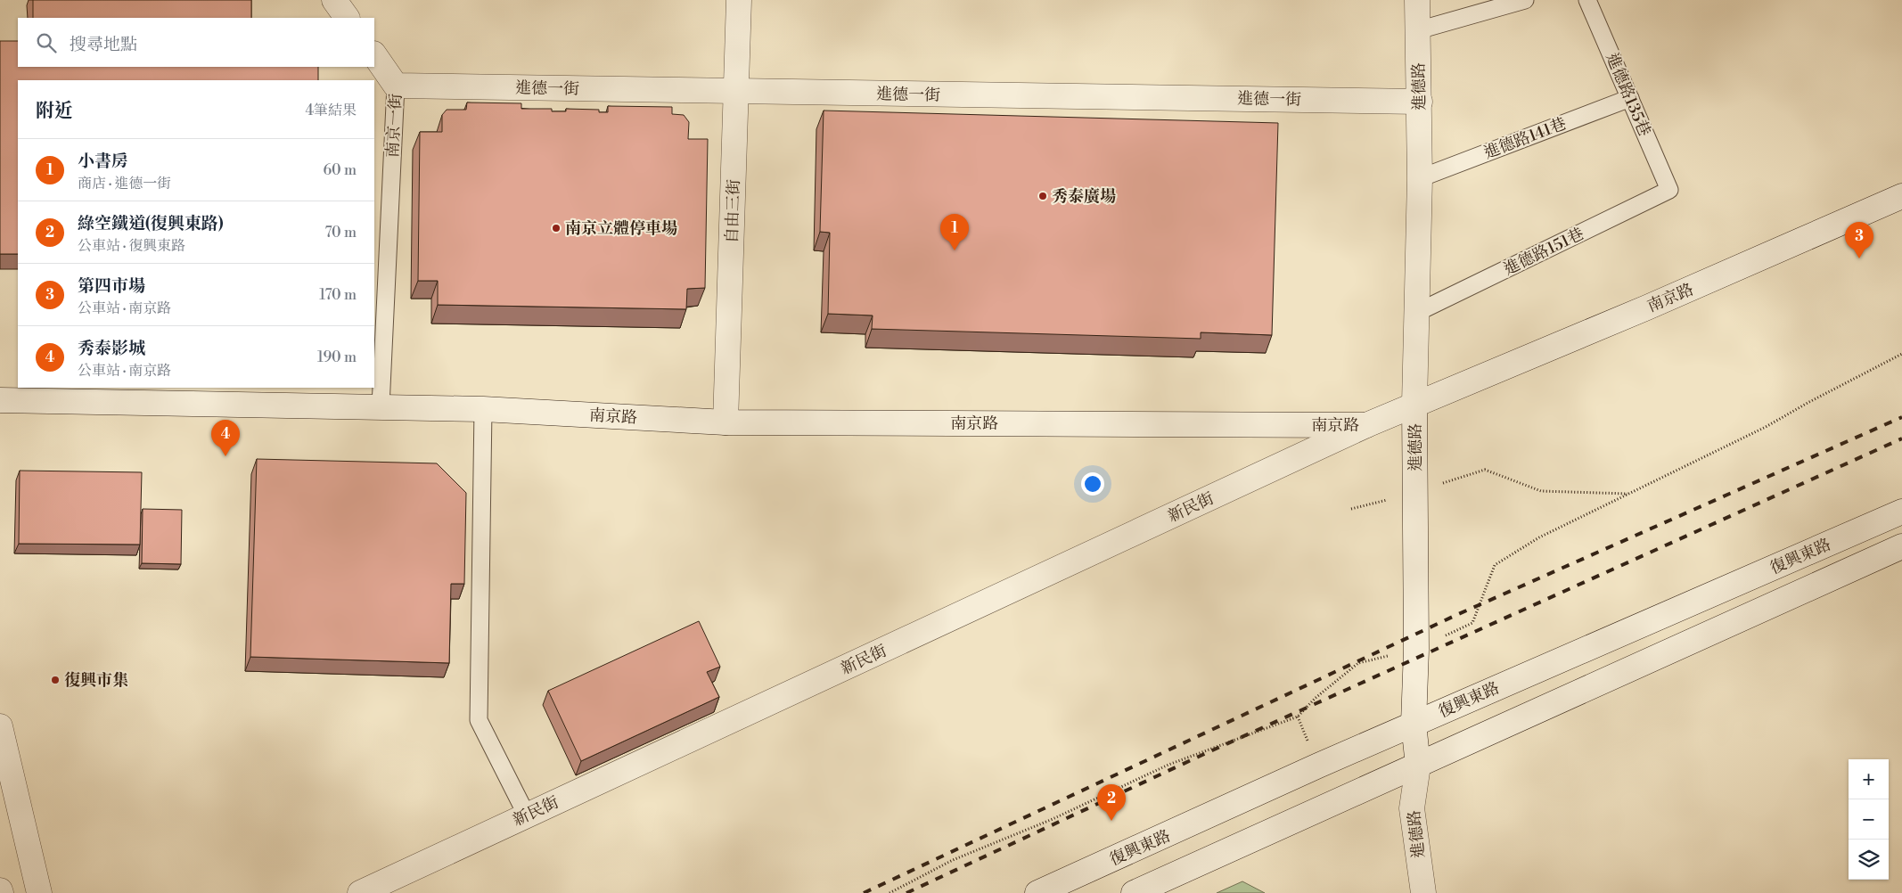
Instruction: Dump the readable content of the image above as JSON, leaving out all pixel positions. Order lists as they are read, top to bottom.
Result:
{
  "streets": {
    "street": [
      "進德路",
      "進德一街",
      "自由三街",
      "南京路",
      "新民街",
      "復興東路"
    ],
    "lane": [
      "進德路135巷",
      "南京一街",
      "進德路141巷",
      "進德路151巷"
    ]
  },
  "crossings": [
    ["進德路", "進德一街"],
    ["進德路", "進德路141巷"],
    ["進德路", "進德路151巷"],
    ["進德路", "南京路"],
    ["進德路", "復興東路"],
    ["進德一街", "南京一街"],
    ["進德一街", "自由三街"],
    ["進德路135巷", "進德路141巷"],
    ["進德路135巷", "進德路151巷"],
    ["南京一街", "南京路"],
    ["自由三街", "南京路"],
    ["南京路", "新民街"]
  ],
  "places": ["秀泰廣場", "南京立體停車場", "復興市集"],
  "page": {
    "search": "搜尋地點",
    "heading": ["附近", "4筆結果"],
    "list": [
      {
        "mark": "1",
        "name": "小書房",
        "note": "商店 · 進德一街",
        "value": "60 m"
      },
      {
        "mark": "2",
        "name": "綠空鐵道(復興東路)",
        "note": "公車站 · 復興東路",
        "value": "70 m"
      },
      {
        "mark": "3",
        "name": "第四市場",
        "note": "公車站 · 南京路",
        "value": "170 m"
      },
      {
        "mark": "4",
        "name": "秀泰影城",
        "note": "公車站 · 南京路",
        "value": "190 m"
      }
    ],
    "pins": [
      "1",
      "3",
      "4",
      "2"
    ],
    "map_buttons": ["+", "−"]
  }
}
